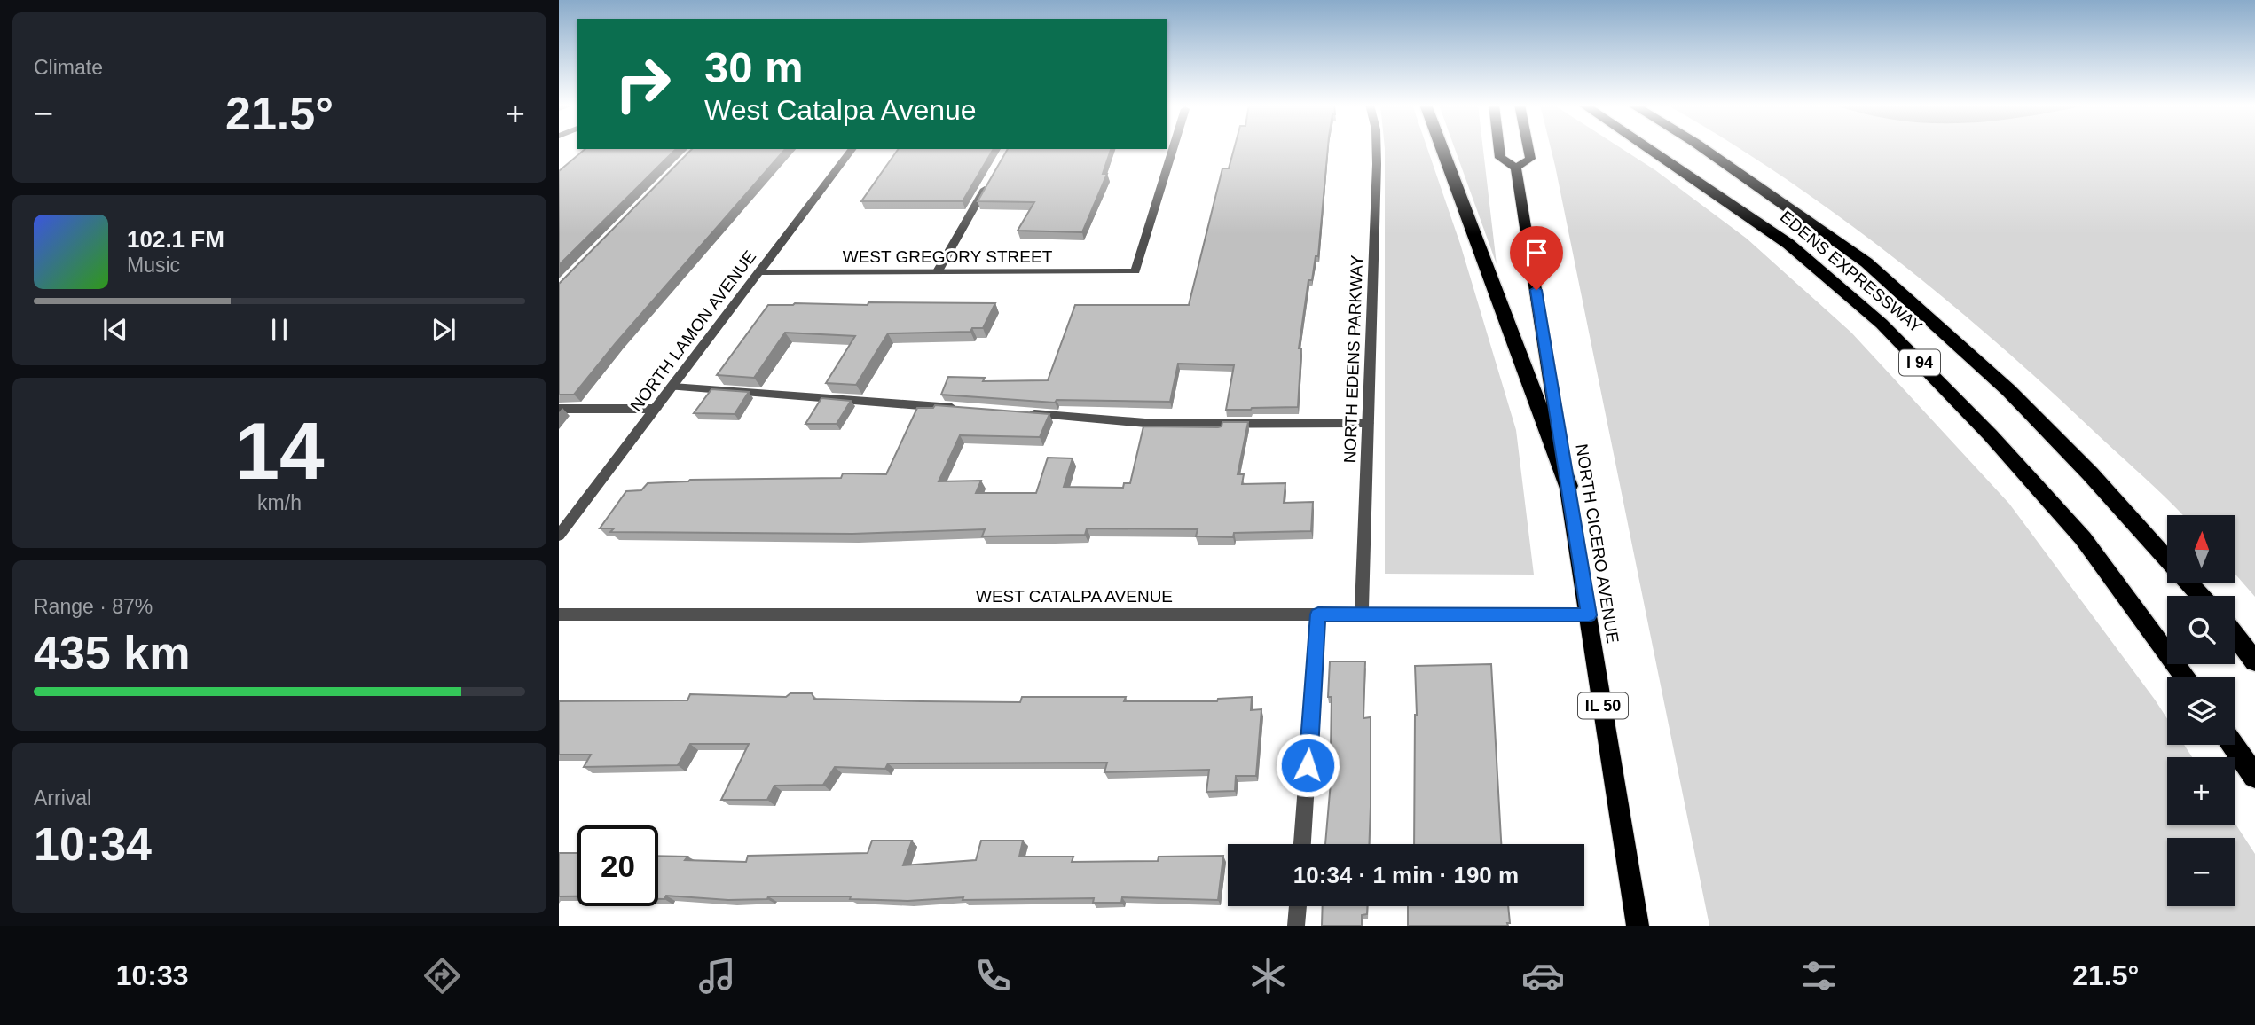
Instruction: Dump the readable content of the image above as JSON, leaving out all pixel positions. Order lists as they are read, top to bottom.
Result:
{
  "streets": {
    "highway": ["EDENS EXPRESSWAY", "I 94"],
    "main road": ["NORTH CICERO AVENUE", "IL 50"],
    "street": [
      "WEST GREGORY STREET",
      "NORTH LAMON AVENUE",
      "NORTH EDENS PARKWAY",
      "WEST CATALPA AVENUE"
    ]
  },
  "crossings": [
    ["WEST GREGORY STREET", "NORTH LAMON AVENUE"],
    ["NORTH EDENS PARKWAY", "WEST CATALPA AVENUE"],
    ["NORTH CICERO AVENUE", "WEST CATALPA AVENUE"]
  ],
  "north": "top",
  "page": {
    "tile": [
      "Climate",
      ["14", "km/h"],
      ["Range · 87%", "435 km"],
      ["Arrival", "10:34"]
    ],
    "turn": ["30 m", "West Catalpa Avenue"],
    "heat": ["−", "21.5°", "+"],
    "song": ["102.1 FM", "Music"],
    "map_buttons": ["+", "−"],
    "limit": "20",
    "trip": "10:34 · 1 min · 190 m",
    "tabs": ["10:33", "21.5°"]
  }
}
